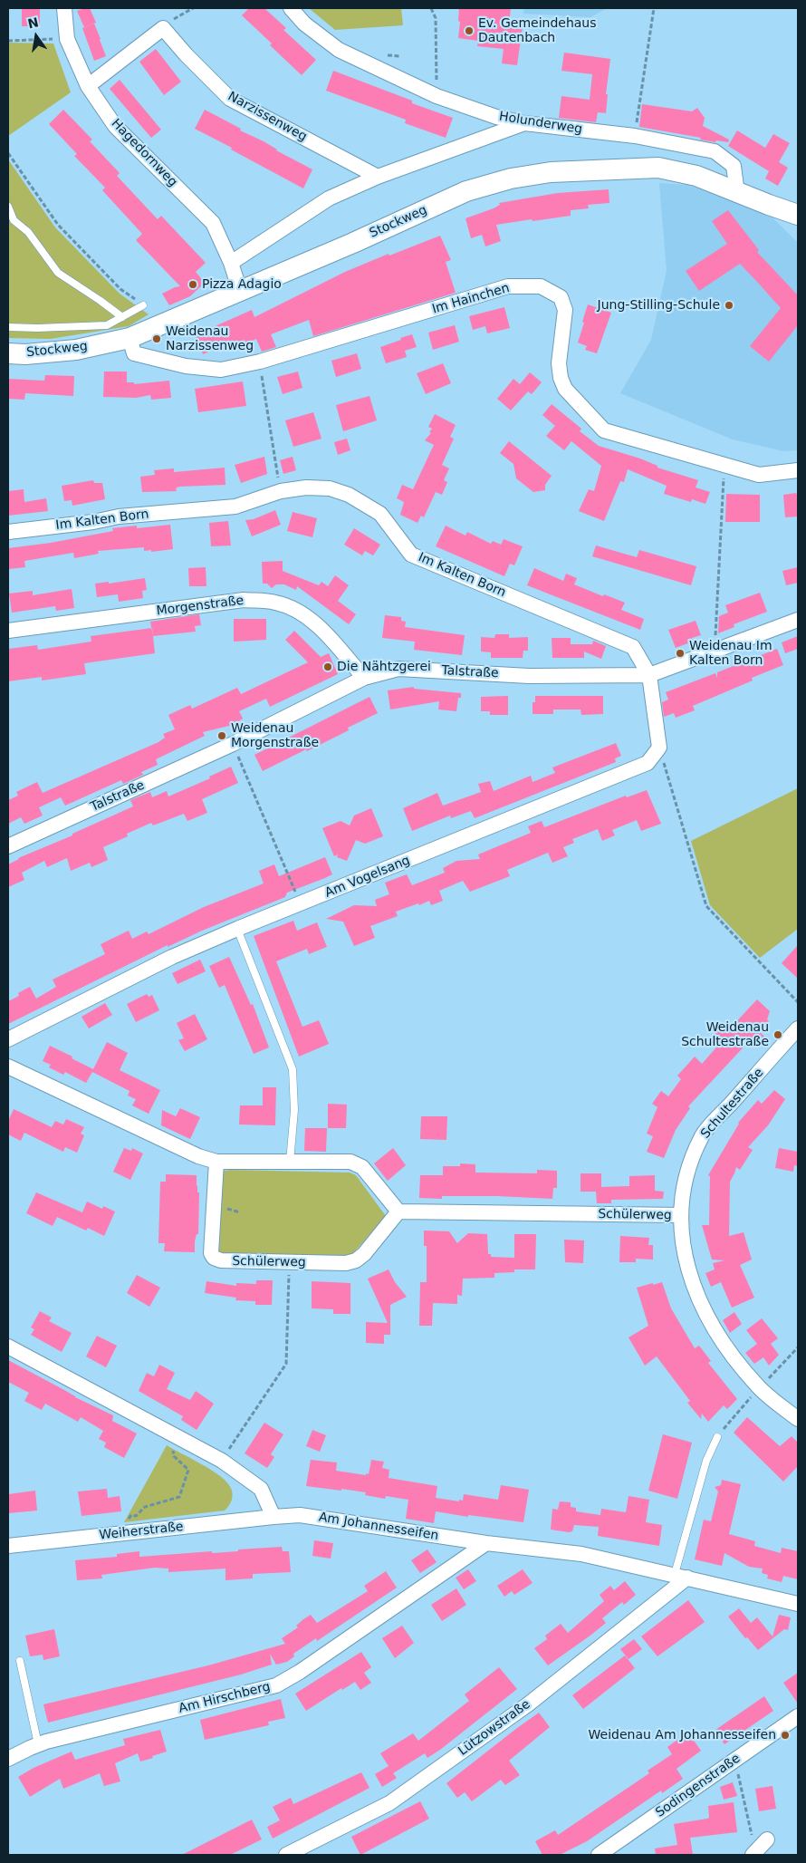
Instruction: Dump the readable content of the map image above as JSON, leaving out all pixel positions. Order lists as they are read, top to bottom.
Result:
{
  "streets": {
    "street": [
      "Narzissenweg",
      "Holunderweg",
      "Hagedornweg",
      "Stockweg",
      "Im Hainchen",
      "Im Kalten Born",
      "Morgenstraße",
      "Talstraße",
      "Am Vogelsang",
      "Schultestraße",
      "Schülerweg",
      "Am Johannesseifen",
      "Weiherstraße",
      "Am Hirschberg",
      "Lützowstraße",
      "Sodingenstraße"
    ]
  },
  "crossings": [
    ["Holunderweg", "Stockweg"],
    ["Hagedornweg", "Stockweg"],
    ["Stockweg", "Im Hainchen"],
    ["Im Kalten Born", "Talstraße"],
    ["Morgenstraße", "Talstraße"],
    ["Schultestraße", "Schülerweg"],
    ["Am Johannesseifen", "Weiherstraße"],
    ["Am Johannesseifen", "Am Hirschberg"],
    ["Am Johannesseifen", "Lützowstraße"]
  ],
  "places": [
    "Ev. Gemeindehaus Dautenbach",
    "Pizza Adagio",
    "Jung-Stilling-Schule",
    "Weidenau Narzissenweg",
    "Weidenau Im Kalten Born",
    "Die Nähtzgerei",
    "Weidenau Morgenstraße",
    "Weidenau Schultestraße",
    "Weidenau Am Johannesseifen"
  ],
  "north": "top"
}
